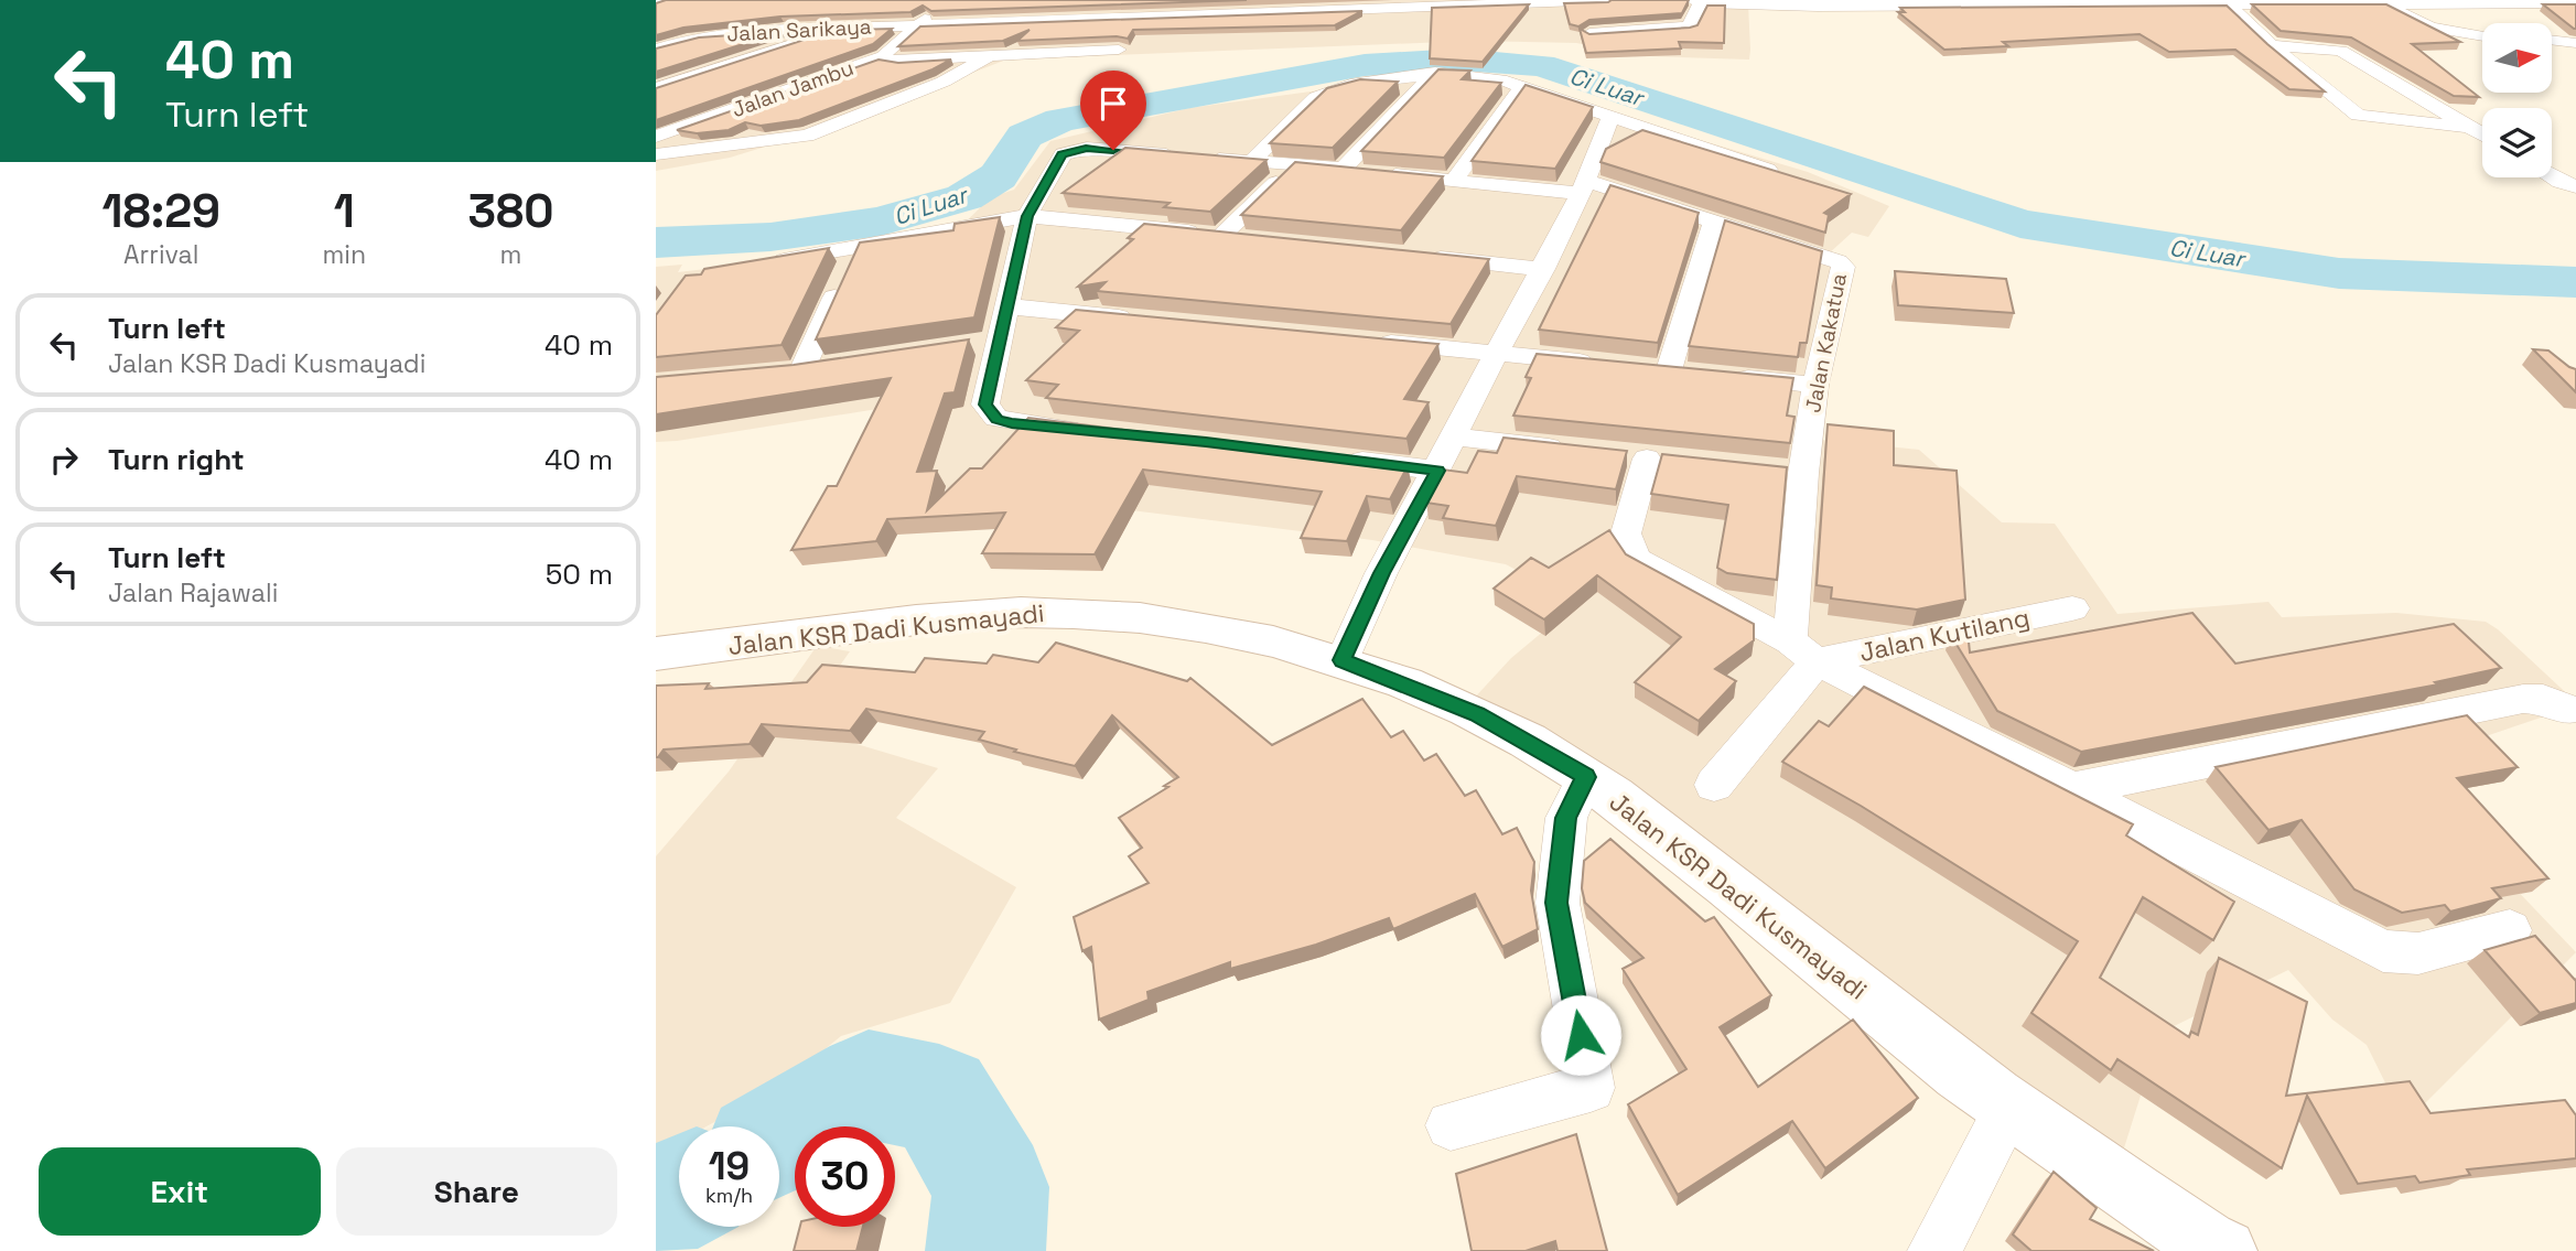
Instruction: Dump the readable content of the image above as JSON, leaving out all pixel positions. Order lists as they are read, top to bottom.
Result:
{
  "streets": {
    "main road": ["Jalan KSR Dadi Kusmayadi"],
    "street": [
      "Jalan Sarikaya",
      "Jalan Jambu",
      "Jalan Kakatua",
      "Jalan Kutilang"
    ]
  },
  "crossings": [
    ["Jalan Sarikaya", "Jalan Jambu"],
    ["Jalan Kakatua", "Jalan Kutilang"]
  ],
  "water": ["Ci Luar"],
  "north": "right",
  "page": {
    "turn": ["40 m", "Turn left"],
    "eta": [
      "18:29",
      "Arrival",
      "1",
      "min",
      "380",
      "m"
    ],
    "list": [
      {
        "name": "Turn left",
        "note": "Jalan KSR Dadi Kusmayadi",
        "value": "40 m"
      },
      {
        "name": "Turn right",
        "value": "40 m"
      },
      {
        "name": "Turn left",
        "note": "Jalan Rajawali",
        "value": "50 m"
      }
    ],
    "speed": "19 km/h",
    "limit": "30",
    "buttons": ["Exit", "Share"]
  }
}
